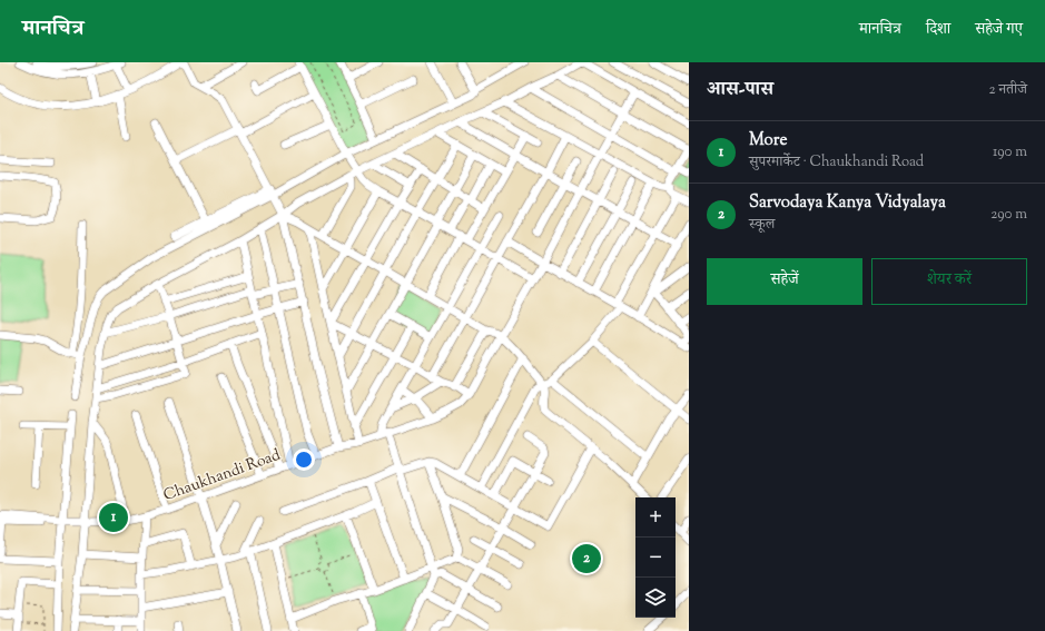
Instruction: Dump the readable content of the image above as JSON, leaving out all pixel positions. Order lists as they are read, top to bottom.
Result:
{
  "streets": {
    "street": ["Chaukhandi Road"]
  },
  "page": {
    "header": "मानचित्र",
    "nav": ["मानचित्र", "दिशा", "सहेजे गए"],
    "heading": ["आस-पास", "2 नतीजे"],
    "list": [
      {
        "mark": "1",
        "name": "More",
        "note": "सुपरमार्केट · Chaukhandi Road",
        "value": "190 m"
      },
      {
        "mark": "2",
        "name": "Sarvodaya Kanya Vidyalaya",
        "note": "स्कूल",
        "value": "290 m"
      }
    ],
    "buttons": ["सहेजें", "शेयर करें"],
    "map_buttons": ["+", "−"],
    "pins": ["1", "2"]
  }
}
